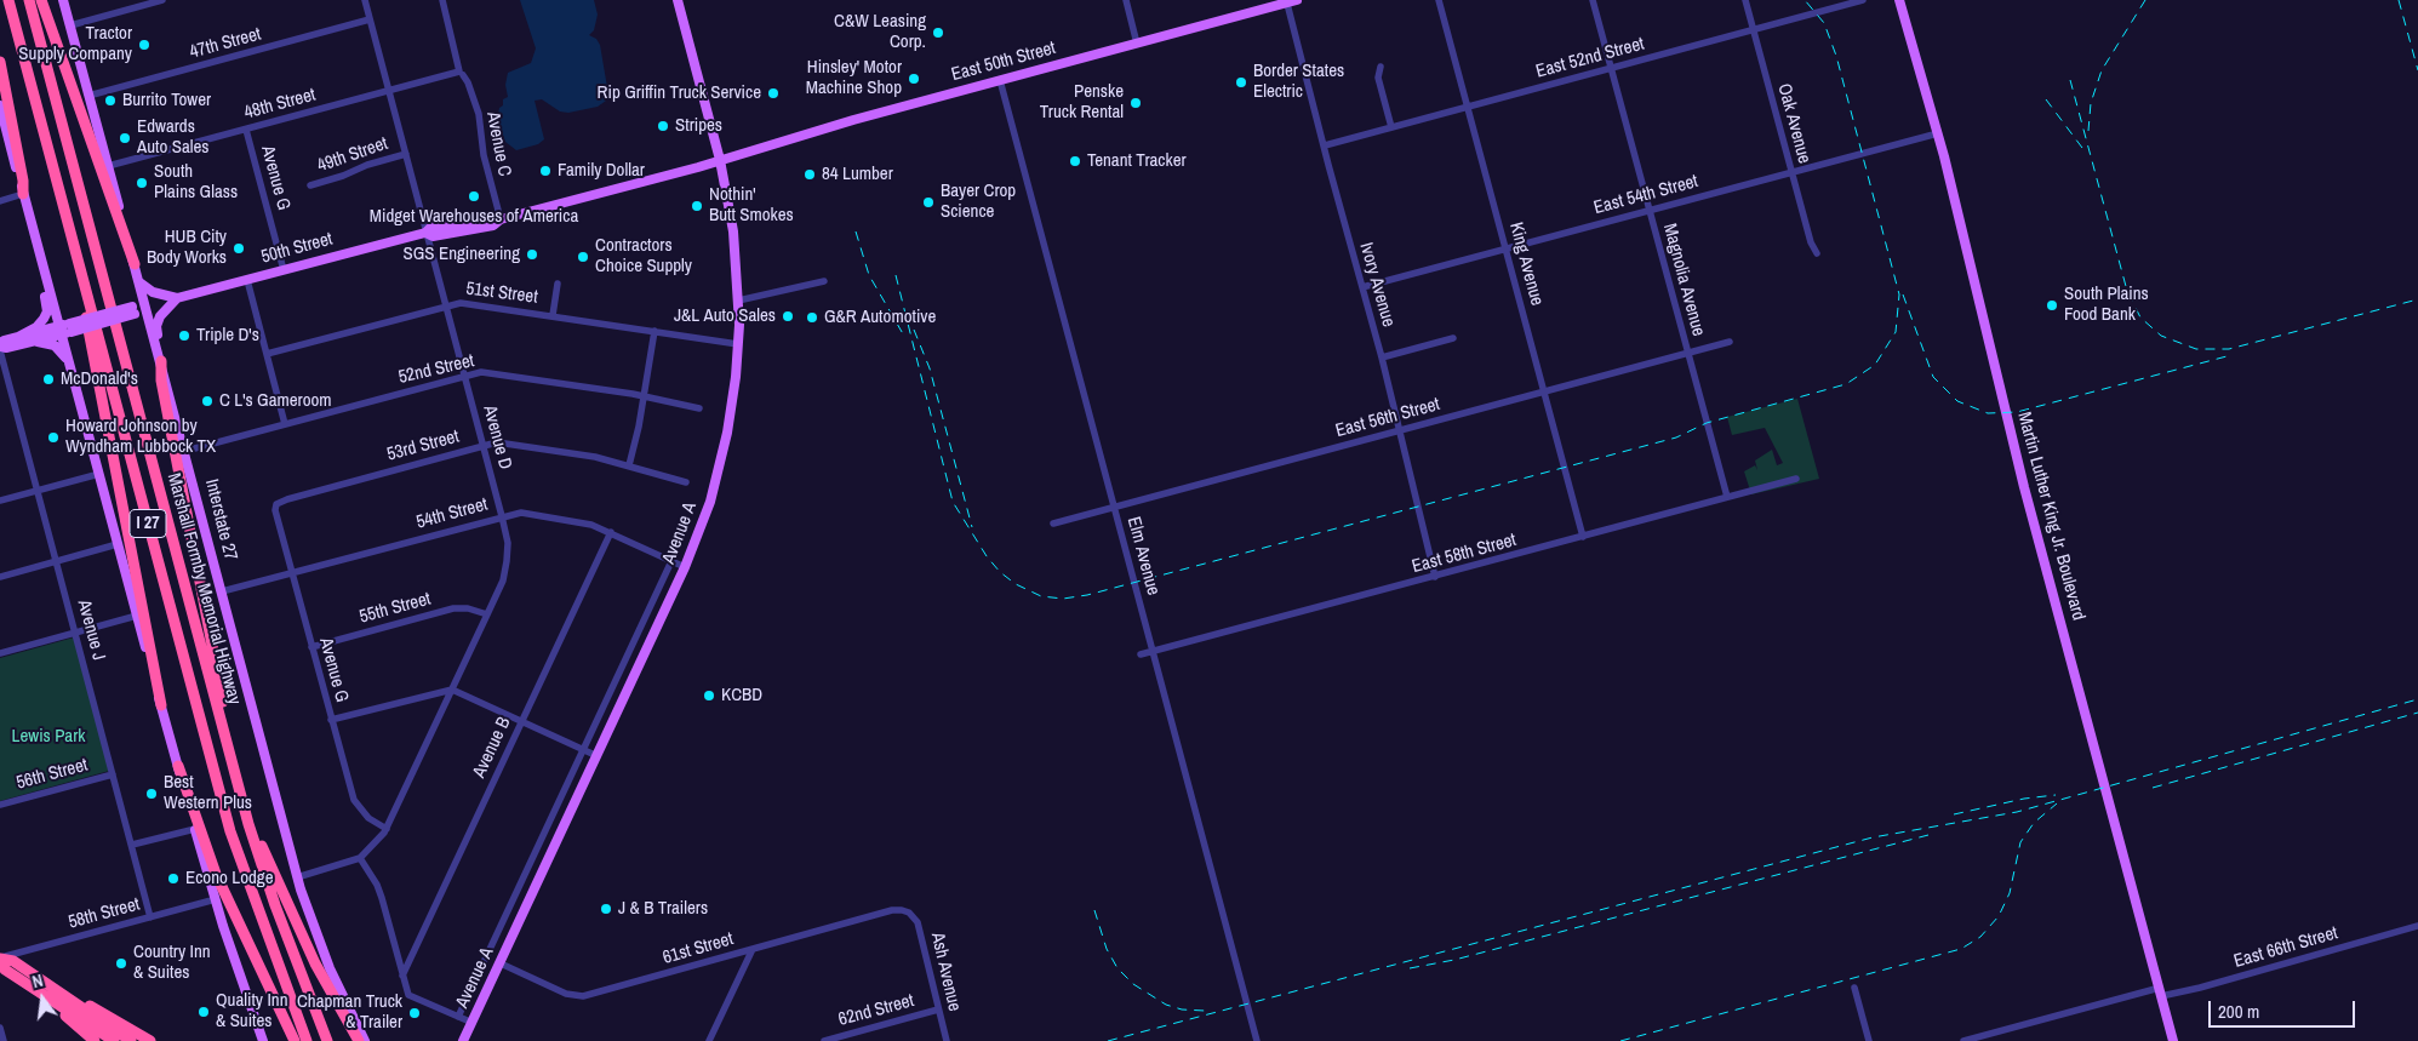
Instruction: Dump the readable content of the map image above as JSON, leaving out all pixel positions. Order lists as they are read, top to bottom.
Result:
{
  "streets": {
    "highway": ["I 27", "Marshall Formby Memorial Highway"],
    "main road": [
      "East 50th Street",
      "50th Street",
      "Martin Luther King Jr. Boulevard",
      "Interstate 27",
      "Avenue A"
    ],
    "street": [
      "47th Street",
      "East 52nd Street",
      "48th Street",
      "Oak Avenue",
      "Avenue C",
      "49th Street",
      "Avenue G",
      "East 54th Street",
      "King Avenue",
      "Magnolia Avenue",
      "Ivory Avenue",
      "51st Street",
      "52nd Street",
      "East 56th Street",
      "Avenue D",
      "53rd Street",
      "54th Street",
      "East 58th Street",
      "Elm Avenue",
      "55th Street",
      "Avenue J",
      "Avenue B",
      "56th Street",
      "58th Street",
      "East 66th Street",
      "61st Street",
      "Ash Avenue",
      "62nd Street"
    ]
  },
  "crossings": [
    ["47th Street", "Avenue D"],
    ["47th Street", "Interstate 27"],
    ["East 52nd Street", "Oak Avenue"],
    ["East 52nd Street", "King Avenue"],
    ["East 52nd Street", "Magnolia Avenue"],
    ["East 52nd Street", "Ivory Avenue"],
    ["East 50th Street", "50th Street"],
    ["East 50th Street", "Ivory Avenue"],
    ["East 50th Street", "Avenue A"],
    ["East 50th Street", "Elm Avenue"],
    ["48th Street", "Avenue C"],
    ["48th Street", "Avenue G"],
    ["48th Street", "Avenue D"],
    ["48th Street", "Interstate 27"],
    ["Oak Avenue", "East 54th Street"],
    ["Avenue C", "50th Street"],
    ["49th Street", "Avenue D"],
    ["Avenue G", "50th Street"],
    ["Avenue G", "Avenue D"],
    ["Avenue G", "53rd Street"],
    ["Avenue G", "54th Street"],
    ["Avenue G", "55th Street"],
    ["East 54th Street", "King Avenue"],
    ["East 54th Street", "Magnolia Avenue"],
    ["East 54th Street", "Ivory Avenue"],
    ["East 54th Street", "Martin Luther King Jr. Boulevard"],
    ["50th Street", "Avenue D"],
    ["50th Street", "Interstate 27"],
    ["50th Street", "Avenue A"],
    ["50th Street", "Avenue J"],
    ["King Avenue", "East 56th Street"],
    ["King Avenue", "East 58th Street"],
    ["Magnolia Avenue", "East 56th Street"],
    ["Magnolia Avenue", "East 58th Street"],
    ["Ivory Avenue", "East 56th Street"],
    ["Ivory Avenue", "East 58th Street"],
    ["51st Street", "Avenue D"],
    ["51st Street", "Avenue A"],
    ["52nd Street", "Avenue D"],
    ["52nd Street", "Interstate 27"],
    ["East 56th Street", "Elm Avenue"],
    ["Avenue D", "53rd Street"],
    ["Avenue D", "54th Street"],
    ["Avenue D", "55th Street"],
    ["54th Street", "Interstate 27"],
    ["54th Street", "Avenue A"],
    ["54th Street", "Avenue B"],
    ["Martin Luther King Jr. Boulevard", "East 66th Street"],
    ["Avenue A", "61st Street"],
    ["East 58th Street", "Elm Avenue"],
    ["Avenue J", "56th Street"],
    ["Avenue J", "58th Street"],
    ["61st Street", "Ash Avenue"],
    ["Ash Avenue", "62nd Street"]
  ],
  "parks": ["Lewis Park"],
  "places": [
    "C&W Leasing Corp.",
    "Tractor Supply Company",
    "Hinsley' Motor Machine Shop",
    "Border States Electric",
    "Rip Griffin Truck Service",
    "Burrito Tower",
    "Penske Truck Rental",
    "Stripes",
    "Edwards Auto Sales",
    "Tenant Tracker",
    "Family Dollar",
    "84 Lumber",
    "South Plains Glass",
    "Midget Warehouses of America",
    "Bayer Crop Science",
    "Nothin' Butt Smokes",
    "HUB City Body Works",
    "SGS Engineering",
    "Contractors Choice Supply",
    "South Plains Food Bank",
    "J&L Auto Sales",
    "G&R Automotive",
    "Triple D's",
    "McDonald's",
    "C L's Gameroom",
    "Howard Johnson by Wyndham Lubbock TX",
    "KCBD",
    "Best Western Plus",
    "Econo Lodge",
    "J & B Trailers",
    "Country Inn & Suites",
    "Quality Inn & Suites",
    "Chapman Truck & Trailer"
  ],
  "scale_bar": "200 m",
  "north": "top"
}
